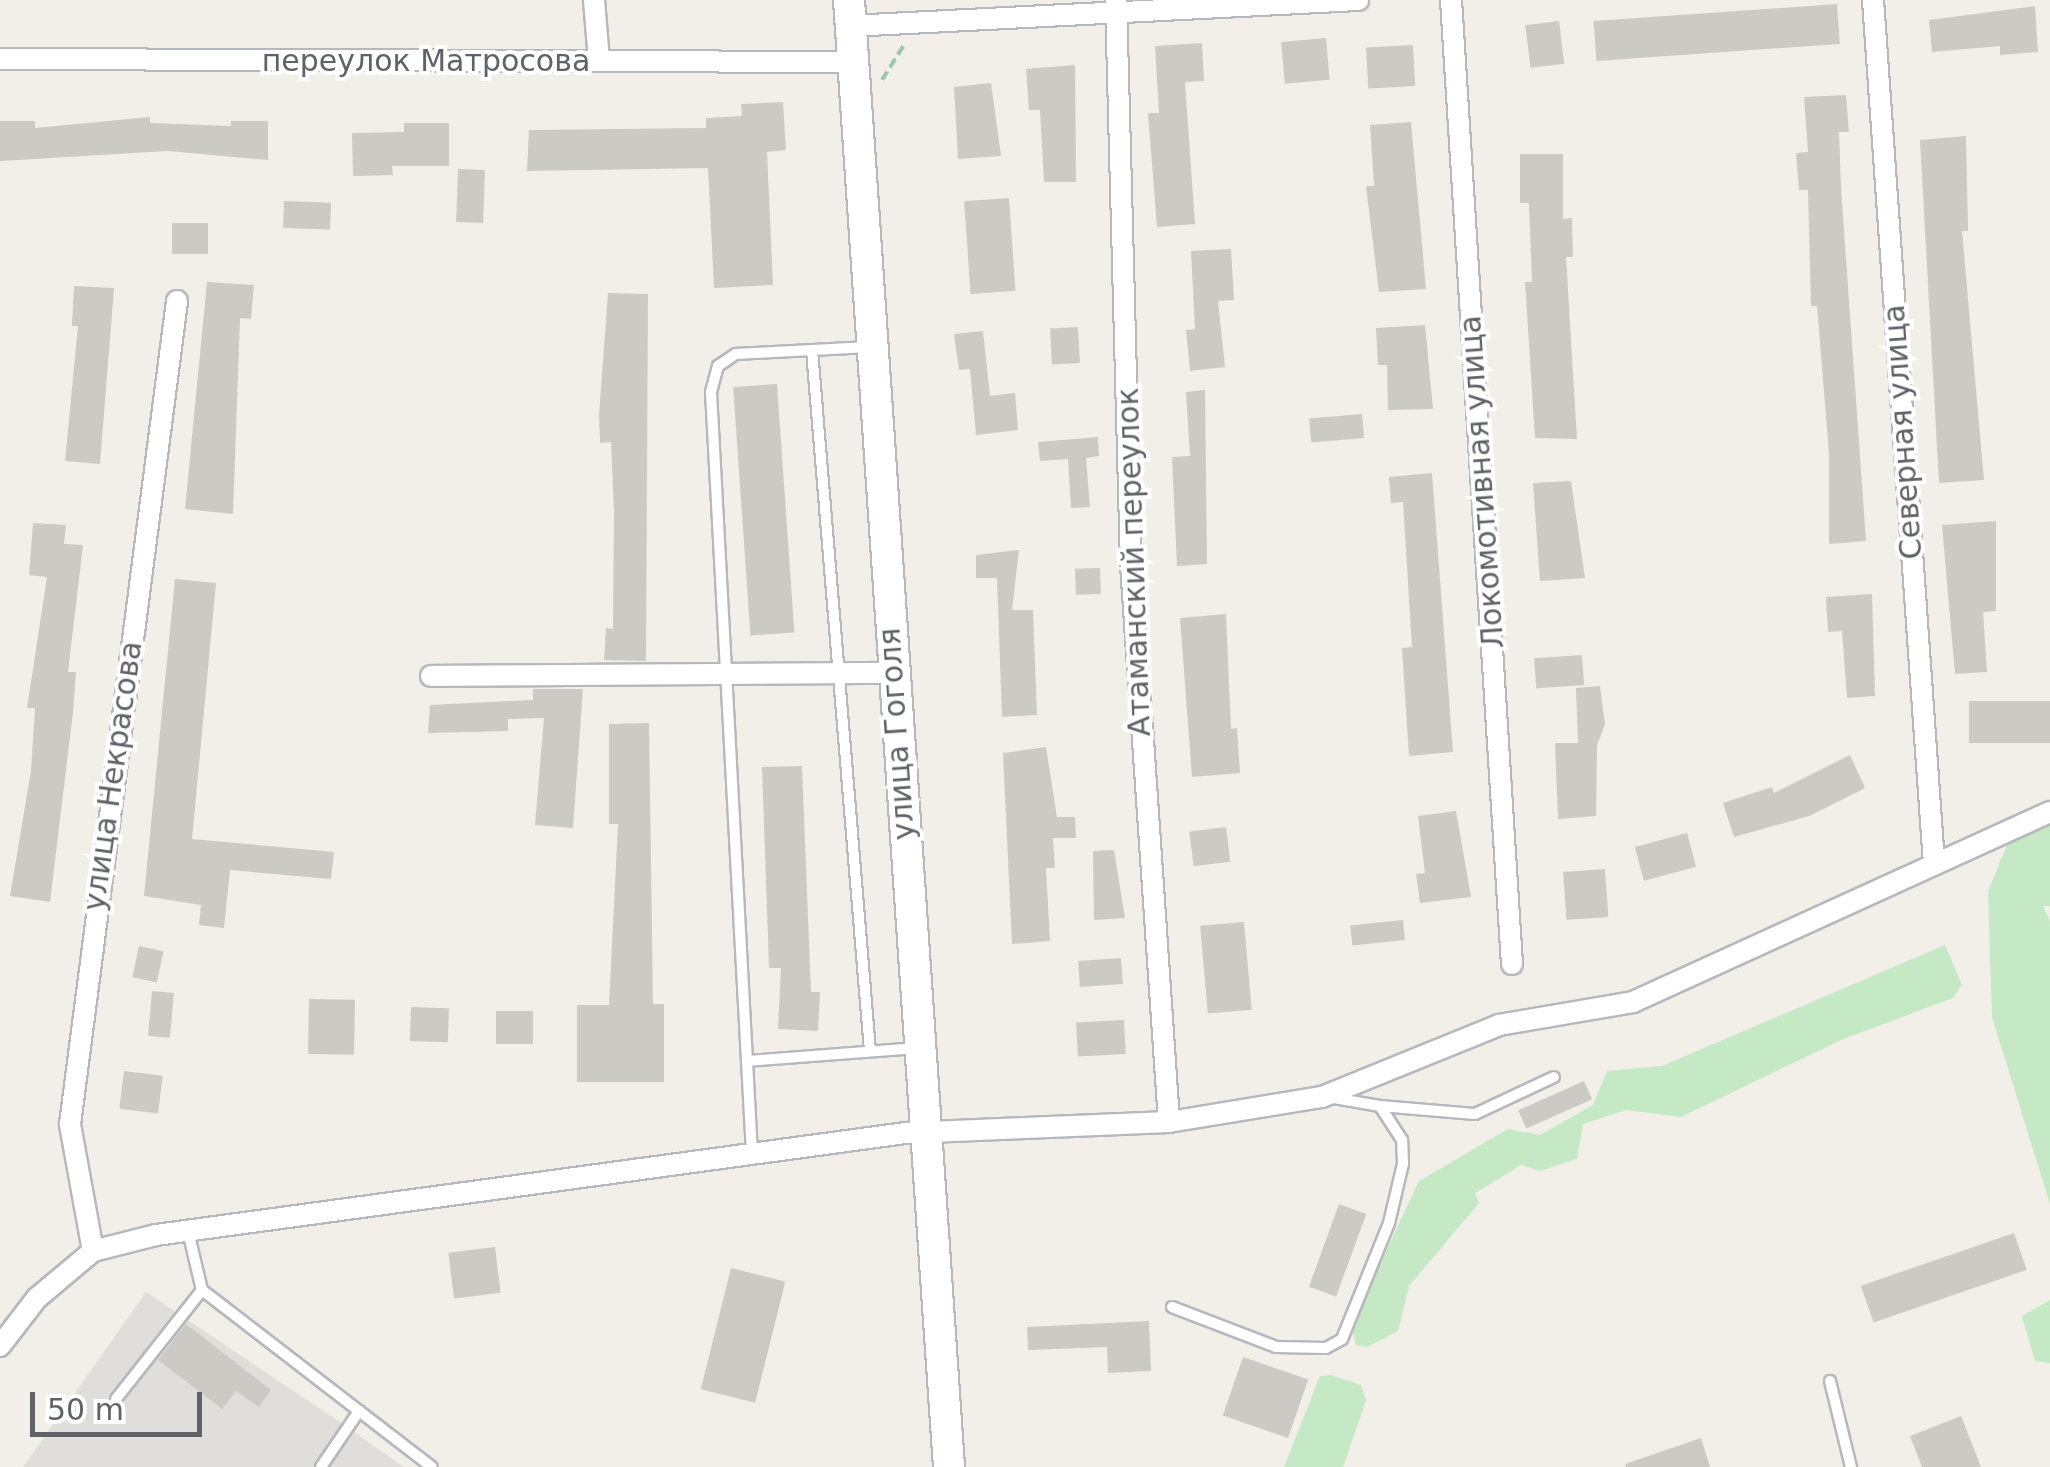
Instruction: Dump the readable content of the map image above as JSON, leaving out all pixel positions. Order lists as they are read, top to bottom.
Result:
{
  "streets": {
    "main road": ["улица Гоголя"],
    "street": [
      "переулок Матросова",
      "Северная улица",
      "Локомотивная улица",
      "Атаманский переулок",
      "улица Некрасова"
    ]
  },
  "crossings": [
    ["переулок Матросова", "улица Гоголя"]
  ],
  "scale_bar": "50 m"
}
